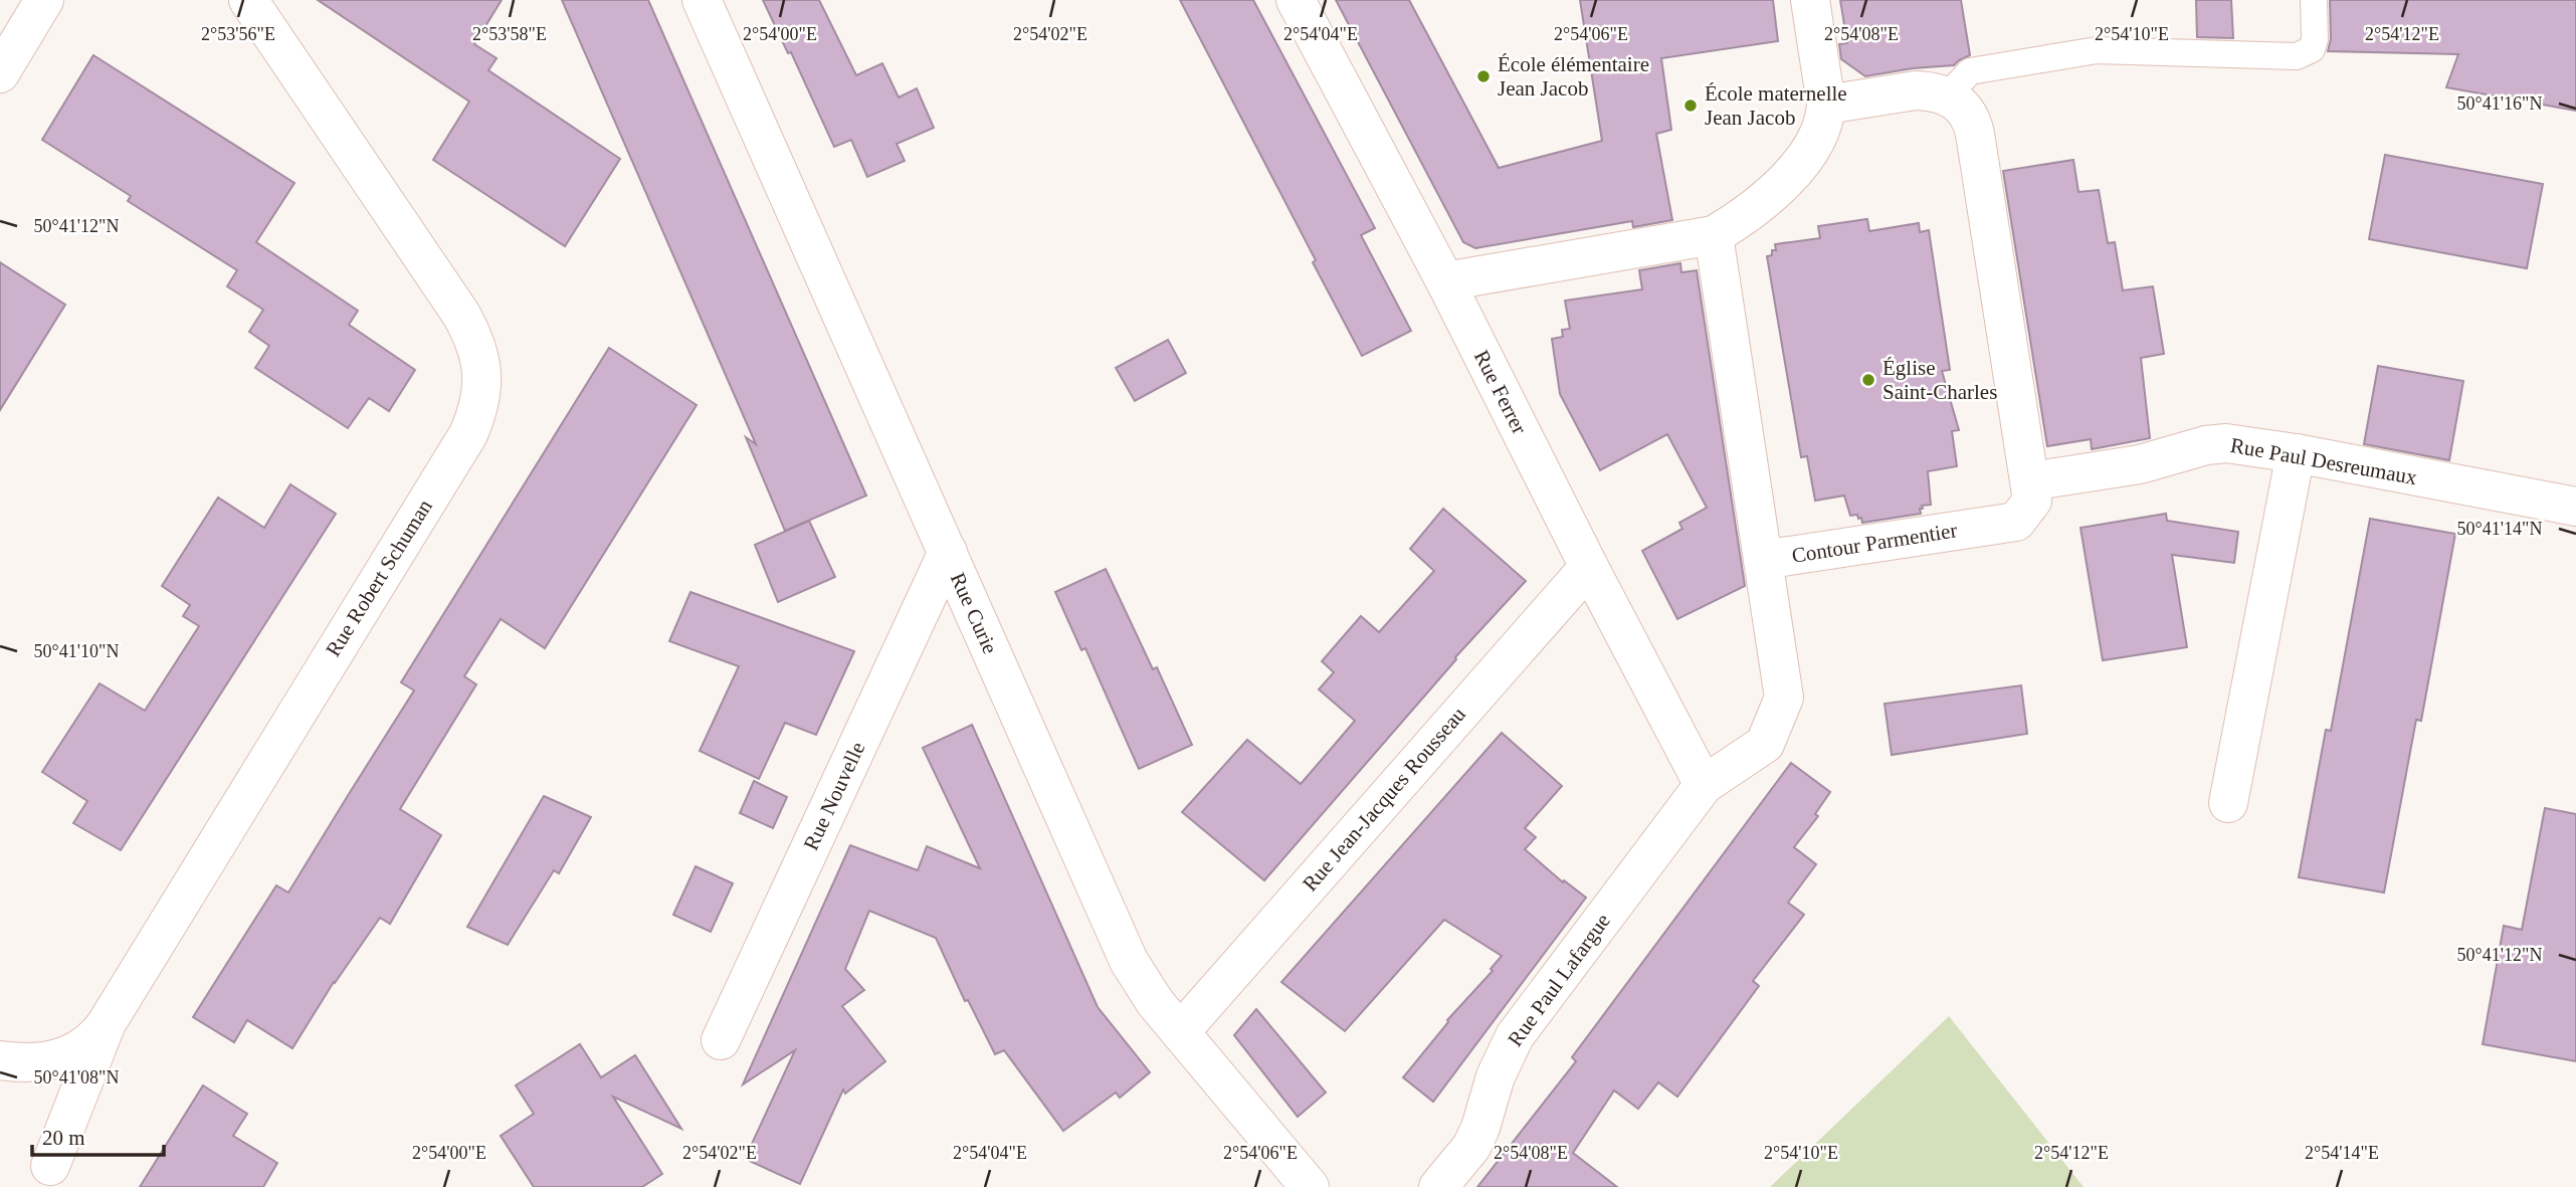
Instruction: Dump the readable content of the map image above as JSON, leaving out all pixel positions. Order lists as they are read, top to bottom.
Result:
{
  "streets": {
    "street": [
      "Rue Ferrer",
      "Rue Paul Desreumaux",
      "Contour Parmentier",
      "Rue Robert Schuman",
      "Rue Curie",
      "Rue Nouvelle",
      "Rue Jean-Jacques Rousseau",
      "Rue Paul Lafargue"
    ]
  },
  "crossings": [
    ["Rue Ferrer", "Rue Jean-Jacques Rousseau"],
    ["Rue Ferrer", "Rue Paul Lafargue"],
    ["Rue Paul Desreumaux", "Contour Parmentier"],
    ["Contour Parmentier", "Rue Paul Lafargue"],
    ["Rue Curie", "Rue Nouvelle"],
    ["Rue Curie", "Rue Jean-Jacques Rousseau"]
  ],
  "places": ["École élémentaire Jean Jacob", "École maternelle Jean Jacob", "Église Saint-Charles"],
  "scale_bar": "20 m",
  "coordinates": [
    "2°53'56\"E",
    "2°53'58\"E",
    "2°54'00\"E",
    "2°54'02\"E",
    "2°54'04\"E",
    "2°54'06\"E",
    "2°54'08\"E",
    "2°54'10\"E",
    "2°54'12\"E",
    "50°41'16\"N",
    "50°41'12\"N",
    "50°41'14\"N",
    "50°41'10\"N",
    "50°41'08\"N",
    "2°54'14\"E"
  ]
}
